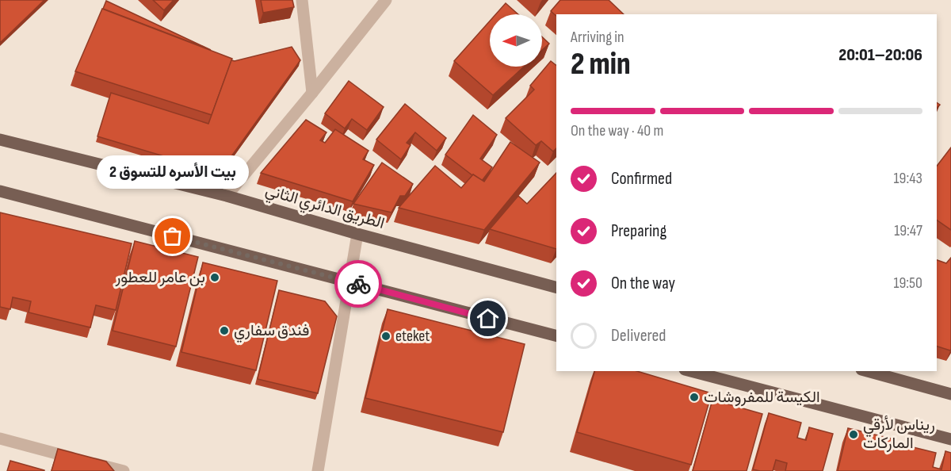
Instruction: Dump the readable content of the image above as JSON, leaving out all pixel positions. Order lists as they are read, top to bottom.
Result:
{
  "streets": {
    "main road": ["الطريق الدائري الثاني"]
  },
  "places": [
    "بيت الأسره للتسوق 2",
    "بن عامر للعطور",
    "فندق سفاري",
    "eteket",
    "الكيسة للمفروشات",
    "ريناس لأرقي الماركات"
  ],
  "north": "left",
  "page": {
    "heading": ["2 min", "Arriving in", "20:01–20:06"],
    "bar": "On the way · 40 m",
    "list": [
      ["Confirmed", "19:43"],
      ["Preparing", "19:47"],
      ["On the way", "19:50"],
      "Delivered"
    ],
    "bubble": "بيت الأسره للتسوق 2"
  }
}
